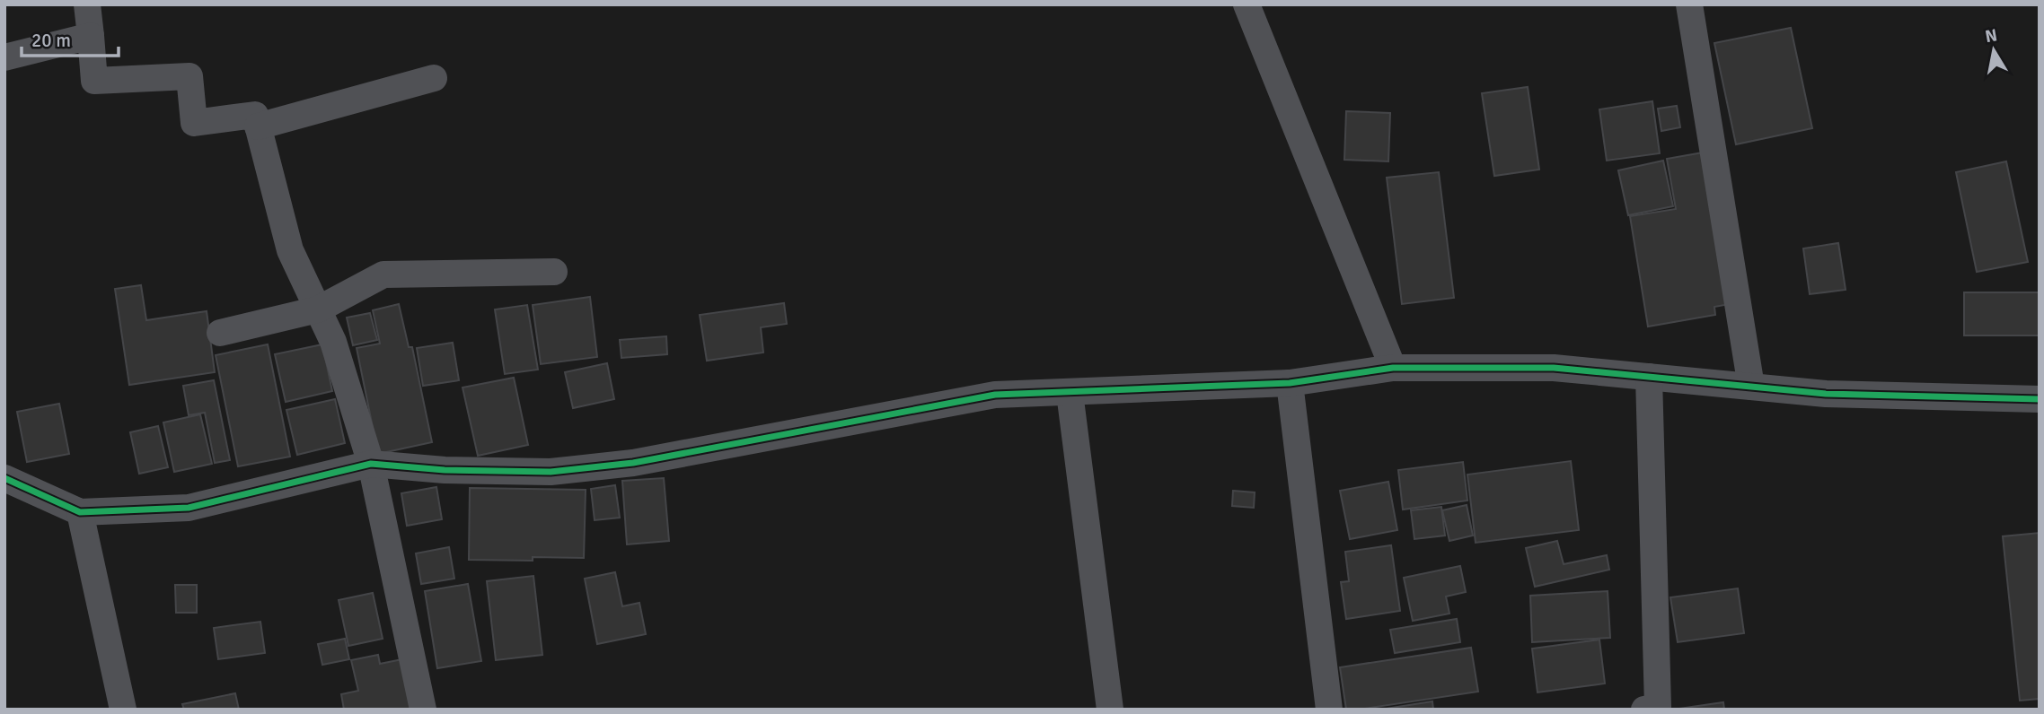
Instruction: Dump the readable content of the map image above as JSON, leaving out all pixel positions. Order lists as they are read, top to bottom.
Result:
{
  "scale_bar": "20 m",
  "north": "top"
}
